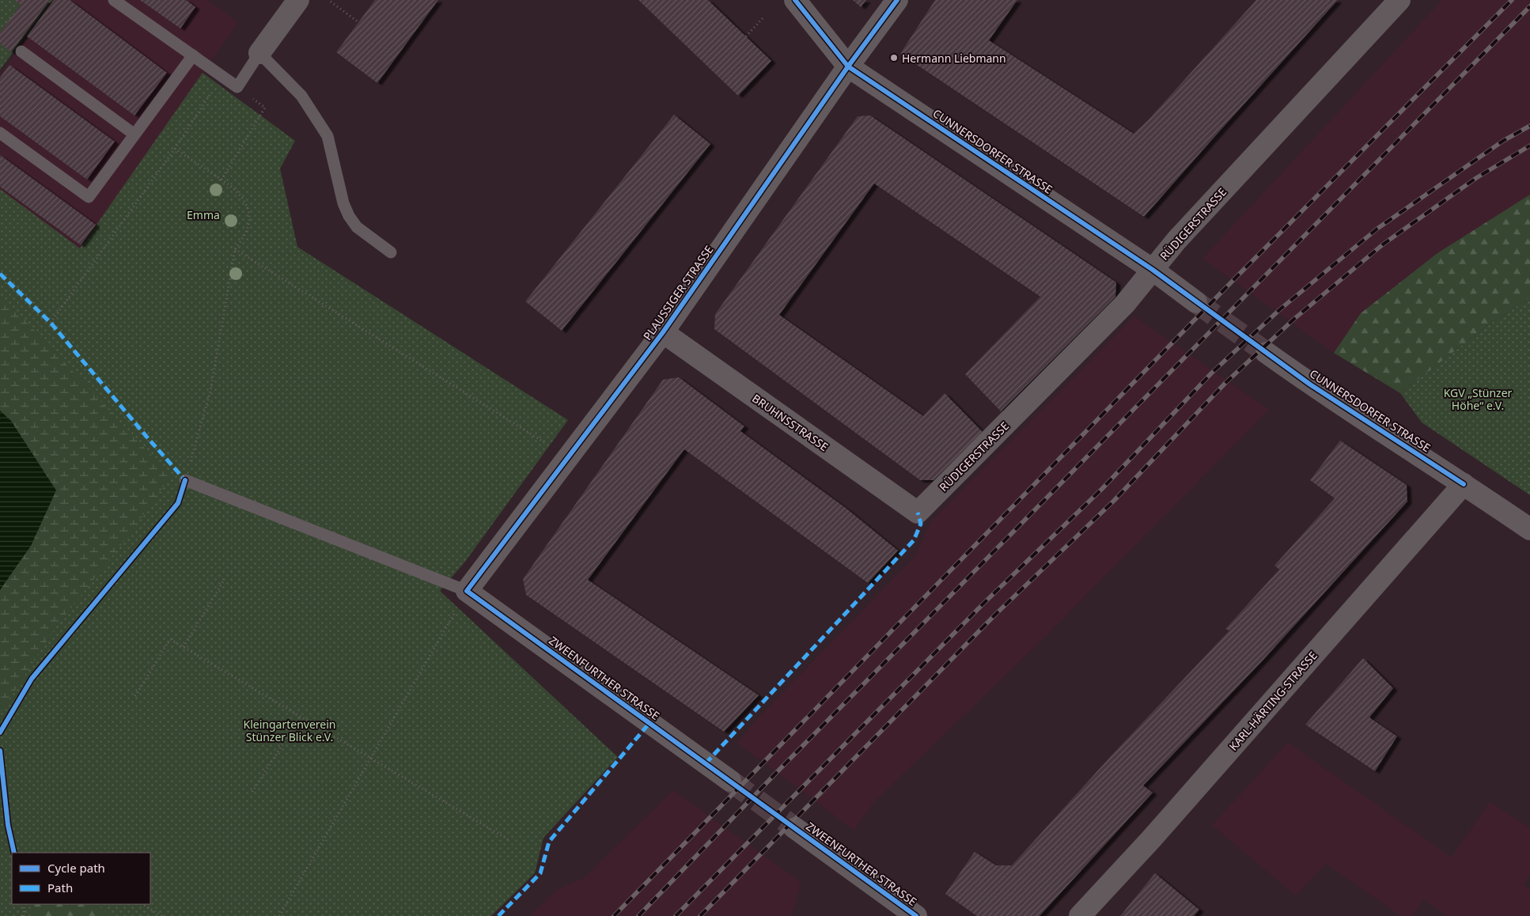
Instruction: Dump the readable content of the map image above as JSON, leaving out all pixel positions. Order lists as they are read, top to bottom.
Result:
{
  "streets": {
    "street": [
      "CUNNERSDORFER STRASSE",
      "RÜDIGERSTRASSE",
      "PLAUSSIGER STRASSE",
      "BRUHNSSTRASSE",
      "ZWEENFURTHER STRASSE",
      "KARL-HÄRTING-STRASSE"
    ]
  },
  "crossings": [
    ["CUNNERSDORFER STRASSE", "RÜDIGERSTRASSE"],
    ["CUNNERSDORFER STRASSE", "PLAUSSIGER STRASSE"],
    ["CUNNERSDORFER STRASSE", "KARL-HÄRTING-STRASSE"],
    ["RÜDIGERSTRASSE", "BRUHNSSTRASSE"],
    ["PLAUSSIGER STRASSE", "BRUHNSSTRASSE"],
    ["PLAUSSIGER STRASSE", "ZWEENFURTHER STRASSE"]
  ],
  "parks": ["Emma", "KGV „Stünzer Höhe“ e.V.", "Kleingartenverein Stünzer Blick e.V."],
  "places": ["Hermann Liebmann"],
  "legend": ["Cycle path", "Path"]
}
